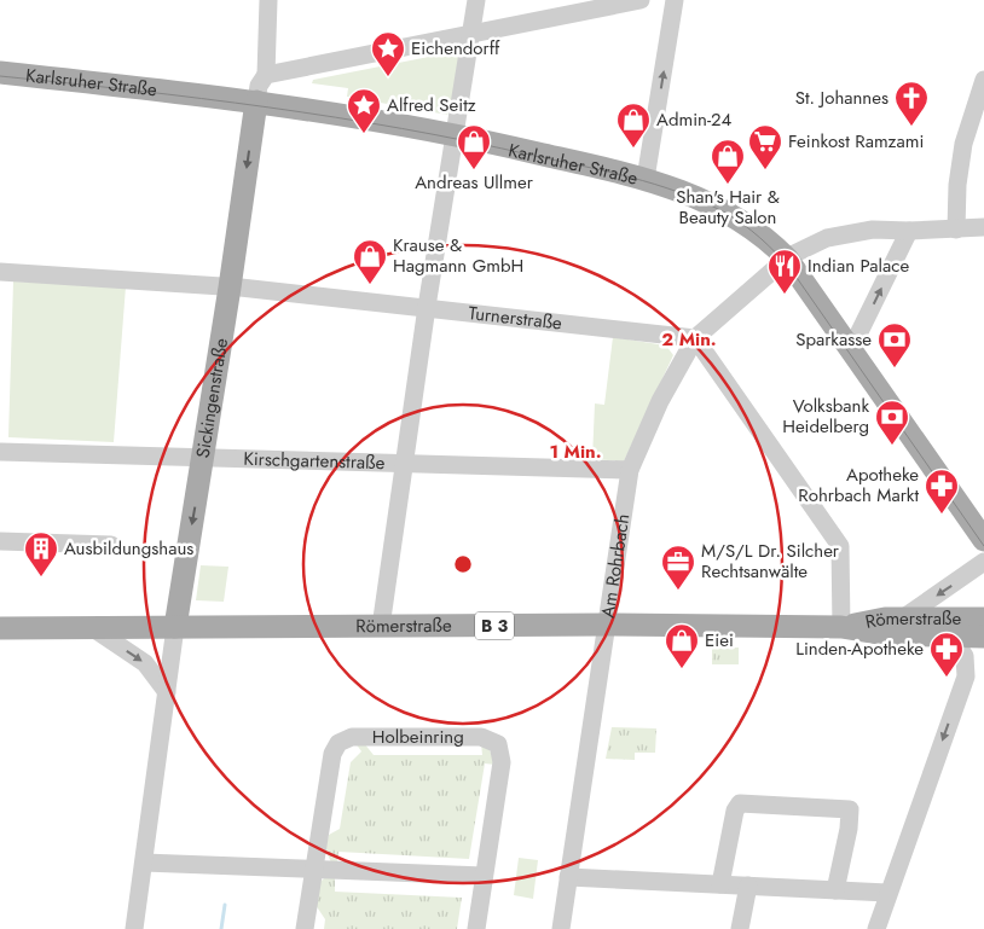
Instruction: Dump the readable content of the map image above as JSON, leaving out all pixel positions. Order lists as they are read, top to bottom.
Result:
{
  "streets": {
    "main road": [
      "Karlsruher Straße",
      "Sickingenstraße",
      "Römerstraße",
      "B 3"
    ],
    "street": [
      "Turnerstraße",
      "Kirschgartenstraße",
      "Am Rohrbach",
      "Holbeinring"
    ]
  },
  "crossings": [
    ["Karlsruher Straße", "Sickingenstraße"],
    ["Karlsruher Straße", "Am Rohrbach"],
    ["Turnerstraße", "Sickingenstraße"],
    ["Turnerstraße", "Am Rohrbach"],
    ["Sickingenstraße", "Kirschgartenstraße"],
    ["Sickingenstraße", "Römerstraße"],
    ["Kirschgartenstraße", "Am Rohrbach"],
    ["Am Rohrbach", "Römerstraße"]
  ],
  "one_way": ["Sickingenstraße"],
  "places": {
    "place": ["Eichendorff", "Alfred Seitz"],
    "church": ["St. Johannes"],
    "shop": [
      "Admin-24",
      "Andreas Ullmer",
      "Shan's Hair & Beauty Salon",
      "Krause & Hagmann GmbH",
      "Eiei"
    ],
    "supermarket": ["Feinkost Ramzami"],
    "restaurant": ["Indian Palace"],
    "bank": ["Sparkasse", "Volksbank Heidelberg"],
    "pharmacy": ["Apotheke Rohrbach Markt", "Linden-Apotheke"],
    "building": ["Ausbildungshaus"],
    "office": ["M/S/L Dr. Silcher Rechtsanwälte"]
  },
  "rings": ["2 Min.", "1 Min."]
}
